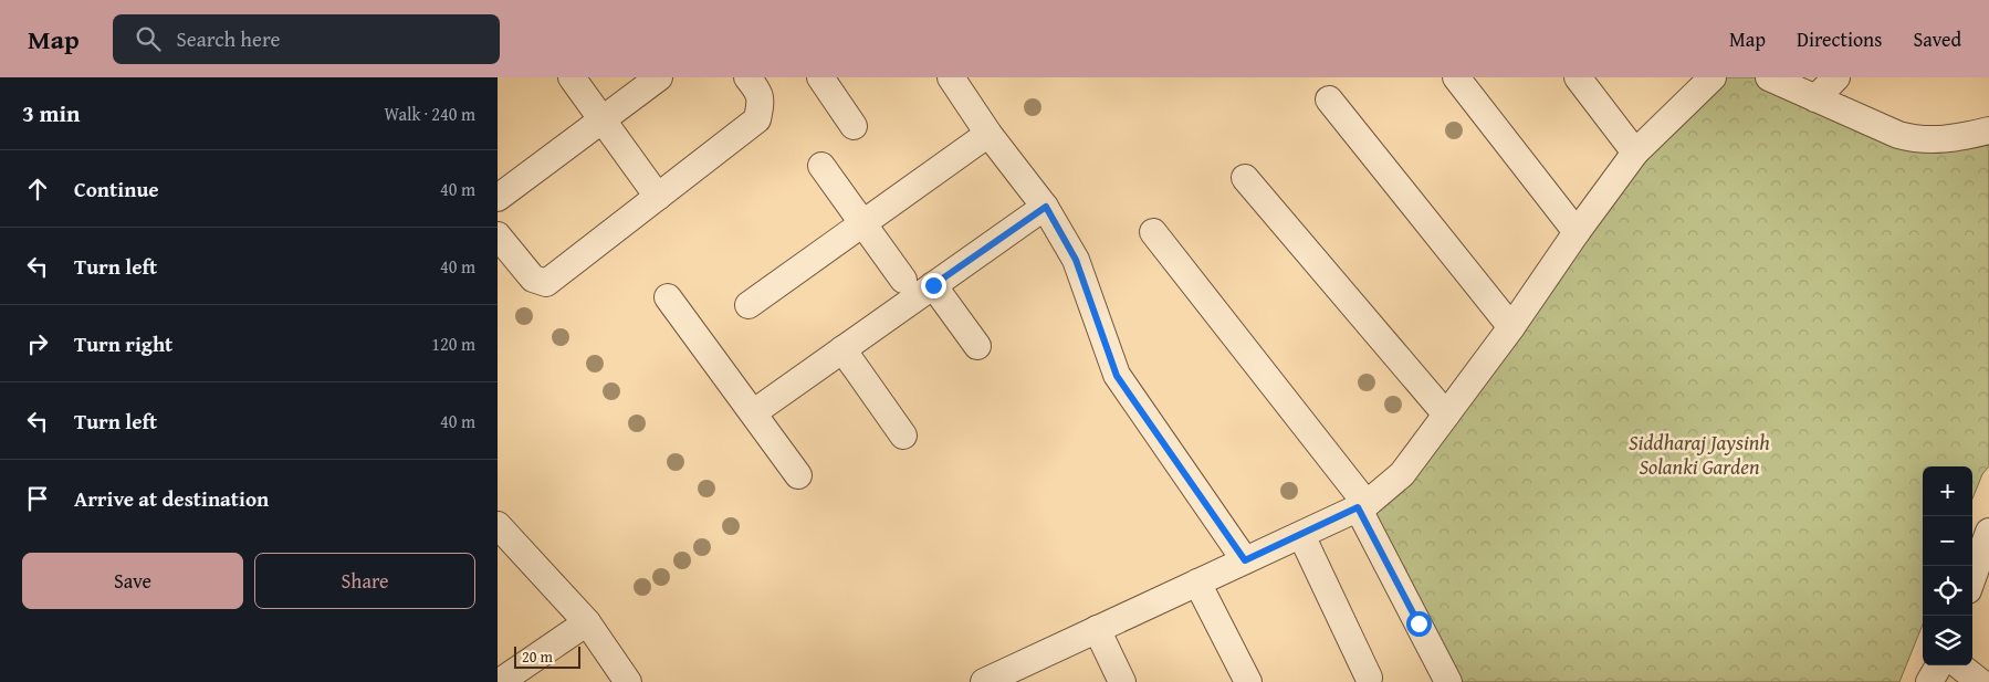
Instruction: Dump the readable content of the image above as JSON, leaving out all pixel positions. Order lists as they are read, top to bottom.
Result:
{
  "parks": ["Siddharaj Jaysinh Solanki Garden"],
  "scale_bar": "20 m",
  "page": {
    "header": "Map",
    "search": "Search here",
    "nav": ["Map", "Directions", "Saved"],
    "heading": ["3 min", "Walk · 240 m"],
    "list": [
      ["Continue", "40 m"],
      ["Turn left", "40 m"],
      ["Turn right", "120 m"],
      ["Turn left", "40 m"],
      "Arrive at destination"
    ],
    "map_buttons": ["+", "−"],
    "buttons": ["Save", "Share"],
    "scale": "20 m"
  }
}
